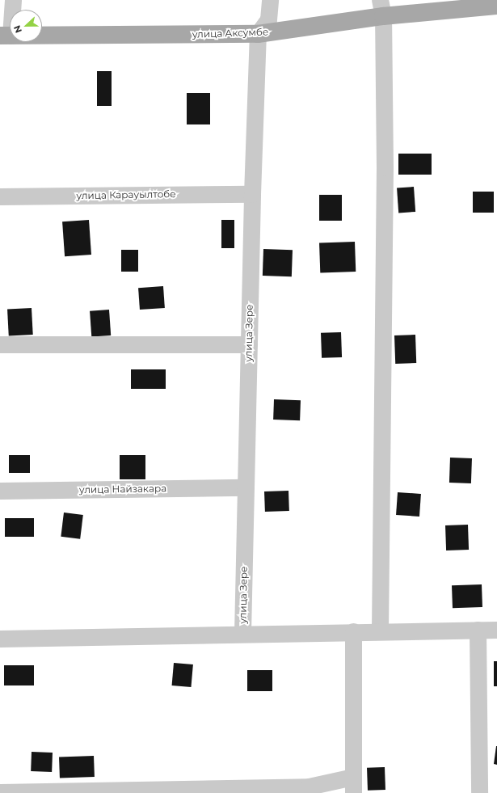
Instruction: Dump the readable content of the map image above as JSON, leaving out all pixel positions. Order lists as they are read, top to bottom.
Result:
{
  "streets": {
    "main road": ["улица Аксумбе"],
    "street": ["улица Карауылтобе", "улица Зере", "улица Найзакара"]
  },
  "crossings": [
    ["улица Аксумбе", "улица Зере"],
    ["улица Карауылтобе", "улица Зере"],
    ["улица Зере", "улица Найзакара"]
  ],
  "north": "left"
}
